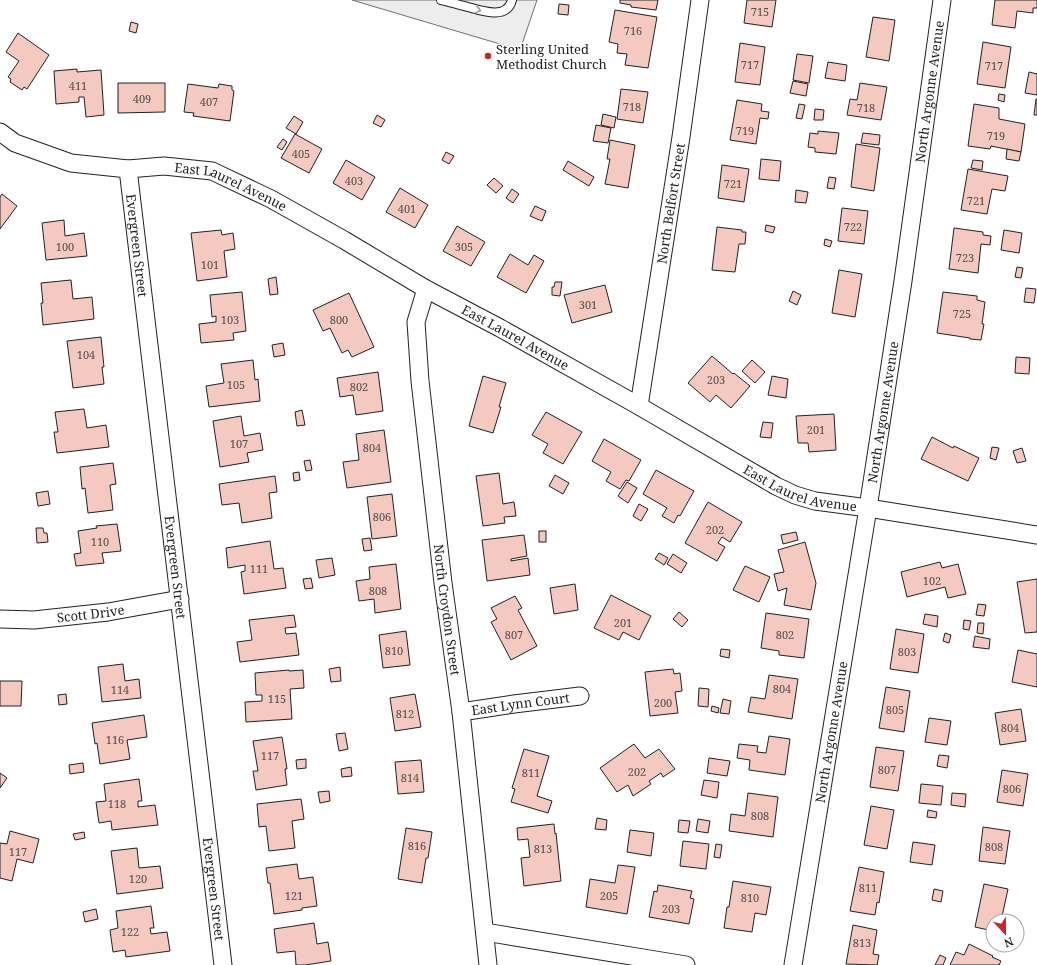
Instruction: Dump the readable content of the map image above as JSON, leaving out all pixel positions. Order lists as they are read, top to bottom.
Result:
{
  "streets": {
    "street": [
      "North Argonne Avenue",
      "East Laurel Avenue",
      "North Belfort Street",
      "Evergreen Street",
      "North Croydon Street",
      "Scott Drive",
      "East Lynn Court"
    ]
  },
  "crossings": [
    ["North Argonne Avenue", "East Laurel Avenue"],
    ["East Laurel Avenue", "North Belfort Street"],
    ["East Laurel Avenue", "Evergreen Street"],
    ["East Laurel Avenue", "North Croydon Street"],
    ["Evergreen Street", "Scott Drive"],
    ["North Croydon Street", "East Lynn Court"]
  ],
  "places": ["Sterling United Methodist Church"],
  "house_numbers": [
    "715",
    "716",
    "717",
    "717",
    "411",
    "409",
    "407",
    "718",
    "718",
    "719",
    "719",
    "405",
    "403",
    "721",
    "721",
    "401",
    "722",
    "100",
    "305",
    "723",
    "101",
    "301",
    "725",
    "103",
    "800",
    "104",
    "203",
    "105",
    "802",
    "201",
    "107",
    "804",
    "806",
    "202",
    "110",
    "111",
    "102",
    "808",
    "201",
    "807",
    "802",
    "810",
    "803",
    "804",
    "114",
    "115",
    "200",
    "805",
    "812",
    "804",
    "116",
    "117",
    "807",
    "202",
    "811",
    "814",
    "806",
    "118",
    "808",
    "816",
    "808",
    "813",
    "117",
    "120",
    "811",
    "121",
    "205",
    "810",
    "203",
    "122",
    "813"
  ],
  "north": "bottom"
}
